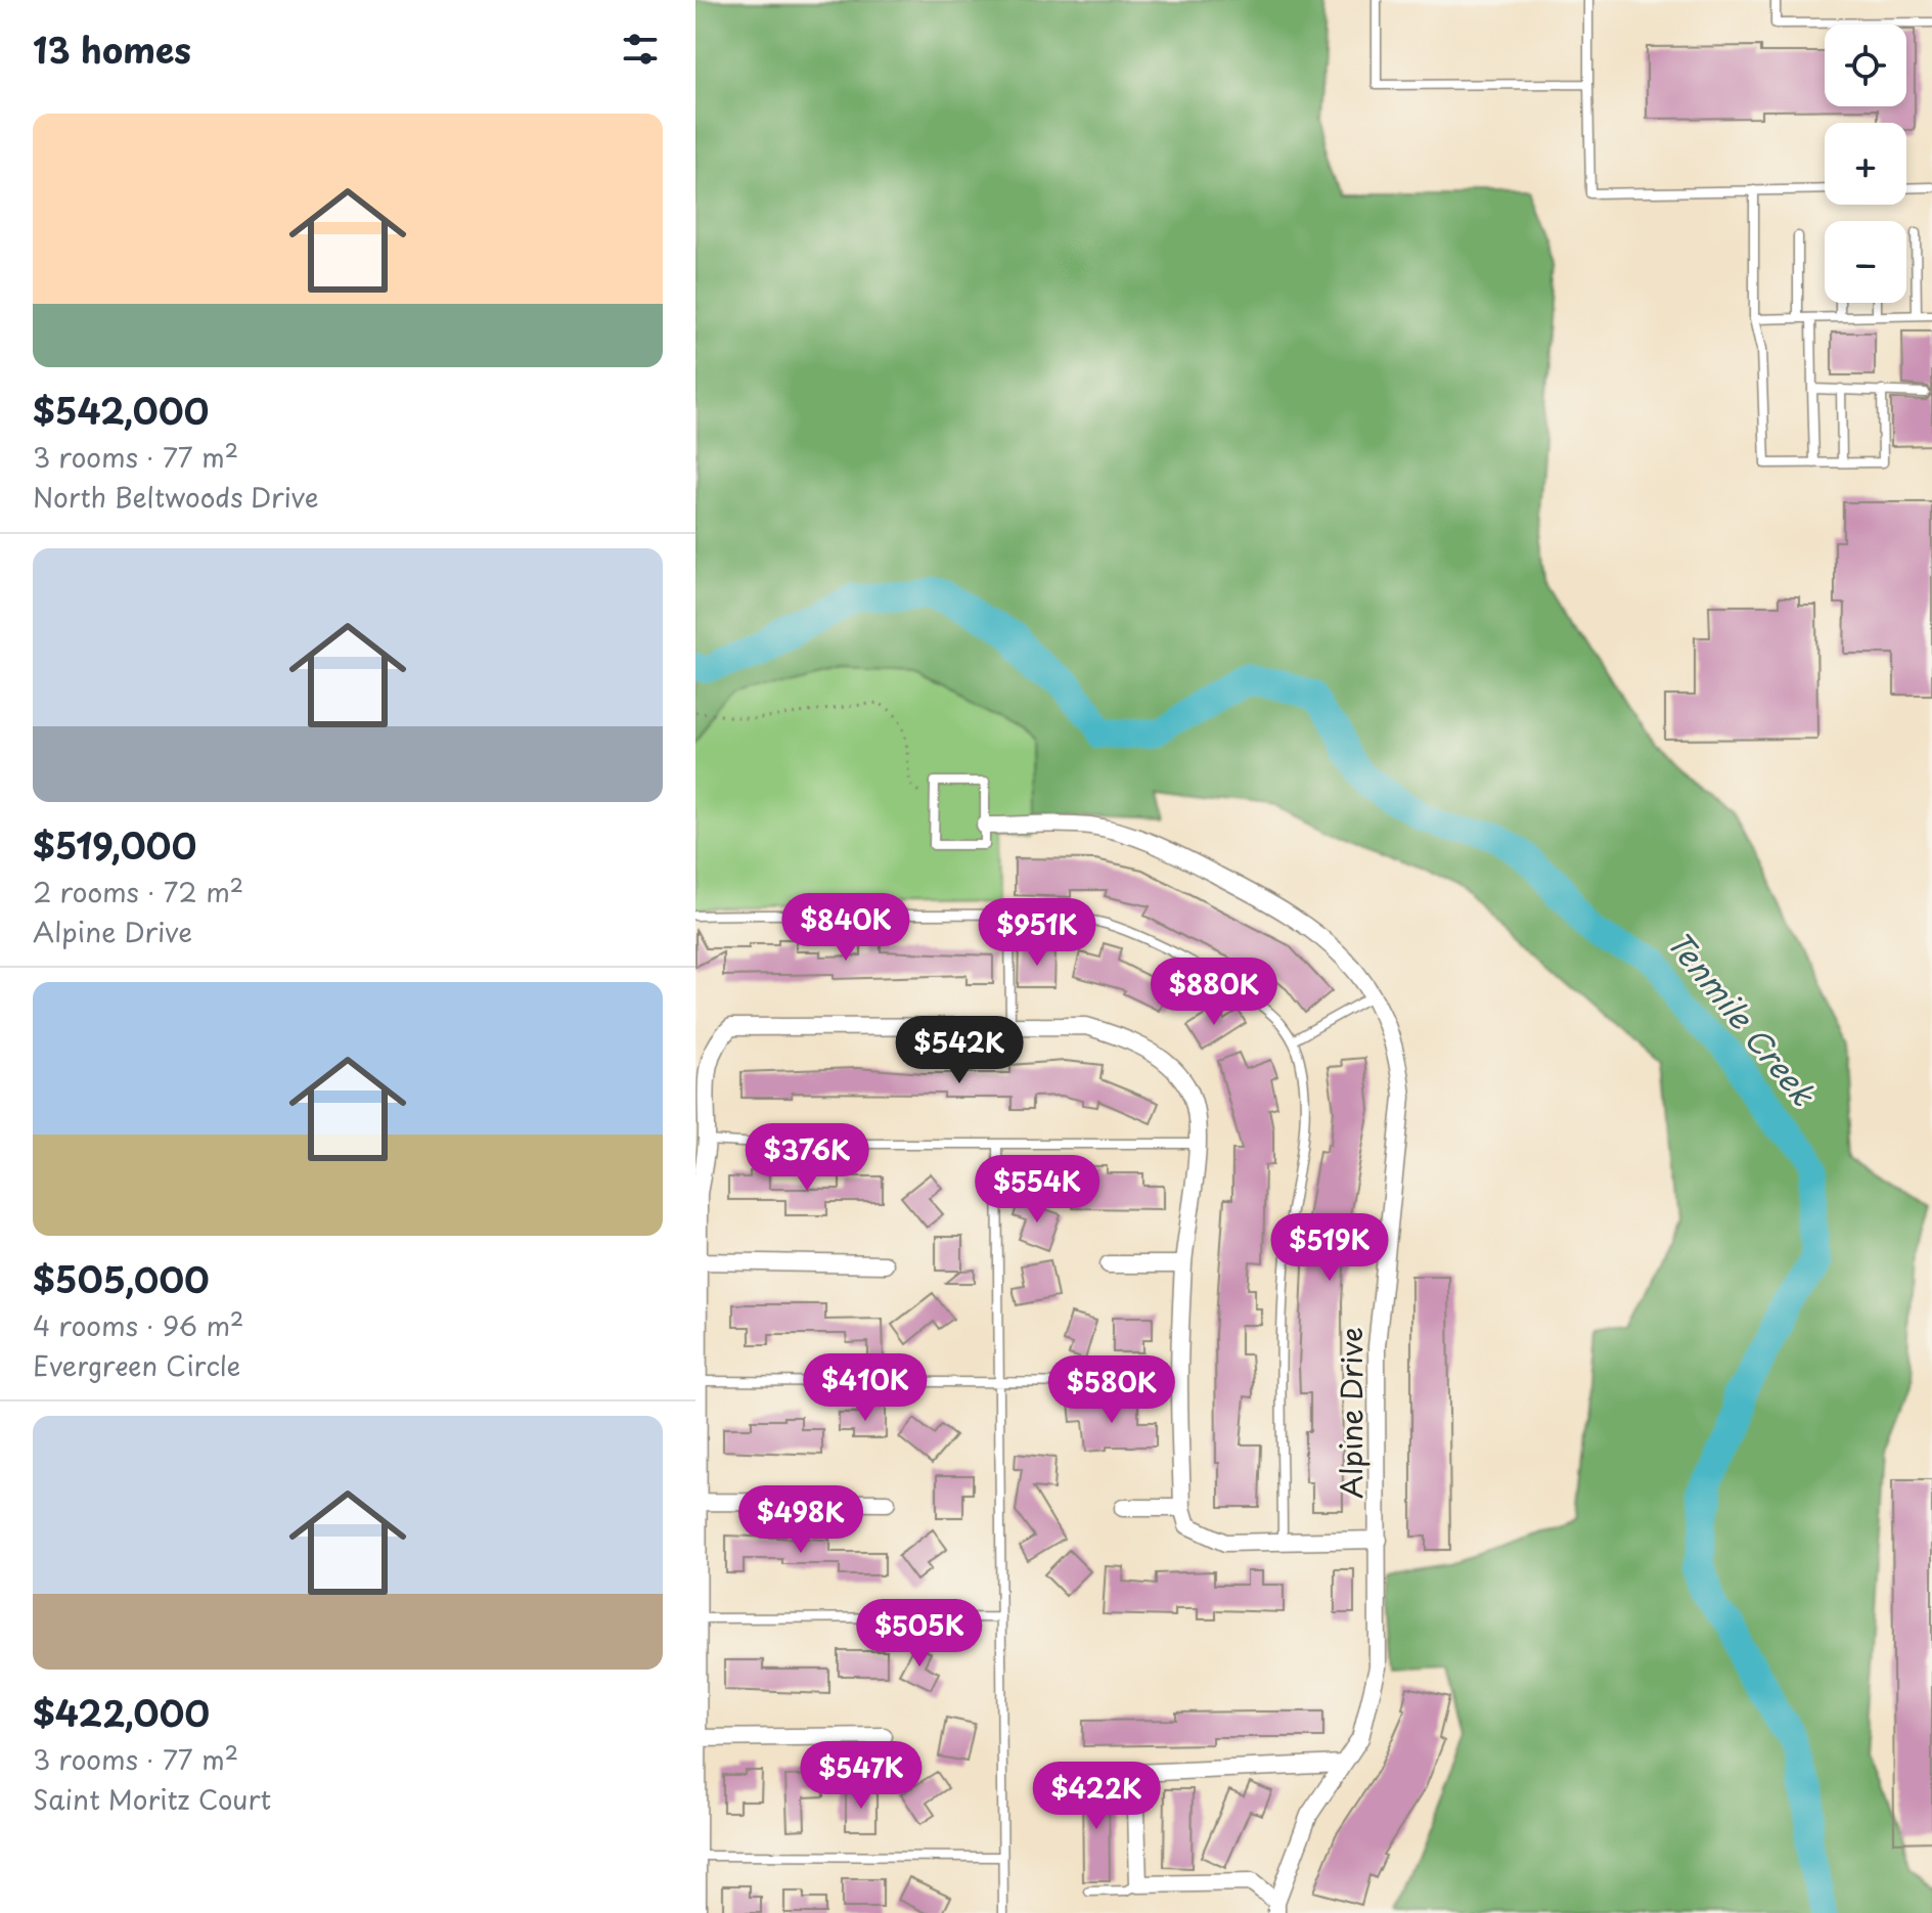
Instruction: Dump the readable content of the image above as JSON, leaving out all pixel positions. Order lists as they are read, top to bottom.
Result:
{
  "streets": {
    "street": ["Alpine Drive"]
  },
  "water": ["Tenmile Creek"],
  "page": {
    "heading": "13 homes",
    "map_buttons": ["+", "−"],
    "list": [
      {
        "name": "$542,000",
        "note": "3 rooms · 77 m² · North Beltwoods Drive"
      },
      {
        "name": "$519,000",
        "note": "2 rooms · 72 m² · Alpine Drive"
      },
      {
        "name": "$505,000",
        "note": "4 rooms · 96 m² · Evergreen Circle"
      },
      {
        "name": "$422,000",
        "note": "3 rooms · 77 m² · Saint Moritz Court"
      }
    ],
    "price": [
      "$840K",
      "$951K",
      "$880K",
      "$542K",
      "$376K",
      "$554K",
      "$519K",
      "$410K",
      "$580K",
      "$498K",
      "$505K",
      "$547K",
      "$422K"
    ]
  }
}
